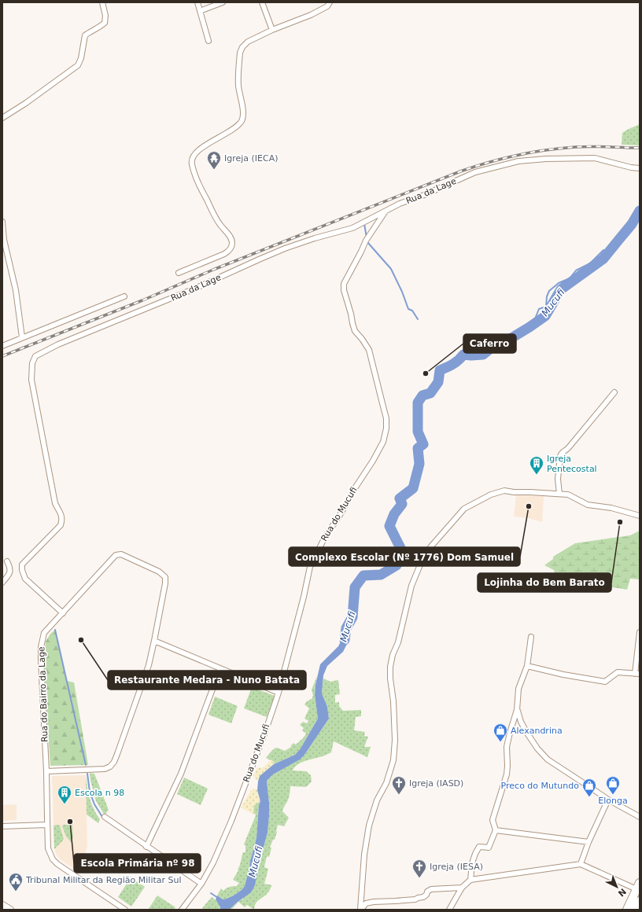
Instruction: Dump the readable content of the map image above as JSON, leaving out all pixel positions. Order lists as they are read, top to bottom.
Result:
{
  "streets": {
    "street": ["Rua da Lage", "Rua do Mucufi", "Rua do Bairro da Lage"]
  },
  "crossings": [
    ["Rua da Lage", "Rua do Mucufi"],
    ["Rua da Lage", "Rua do Bairro da Lage"]
  ],
  "water": ["Mucufi"],
  "places": {
    "temple": ["Igreja (IECA)"],
    "other": [
      "Caferro",
      "Complexo Escolar (Nº 1776) Dom Samuel",
      "Lojinha do Bem Barato",
      "Restaurante Medara - Nuno Batata",
      "Escola Primária nº 98"
    ],
    "building": ["Igreja Pentecostal", "Escola n 98"],
    "shop": ["Alexandrina", "Elonga", "Preco do Mutundo"],
    "church": ["Igreja (IASD)", "Igreja (IESA)"],
    "public building": ["Tribunal Militar da Região Militar Sul"]
  },
  "north": "bottom right"
}
